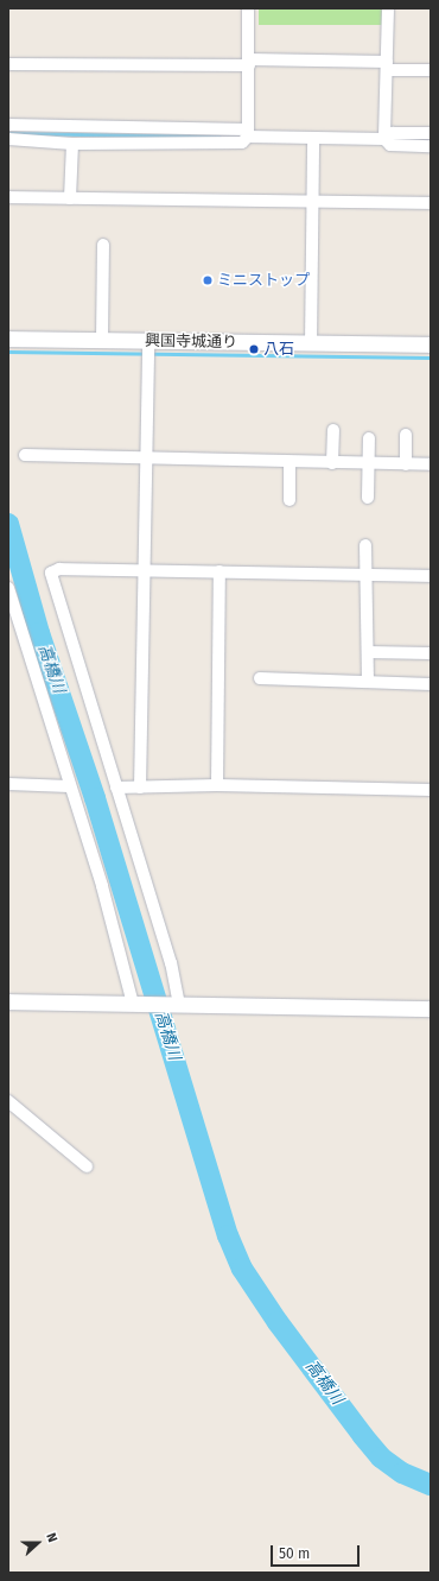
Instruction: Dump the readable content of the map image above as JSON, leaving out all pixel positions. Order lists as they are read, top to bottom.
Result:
{
  "streets": {
    "main road": ["興国寺城通り"]
  },
  "water": ["高橋川"],
  "places": ["ミニストップ", "八石"],
  "scale_bar": "50 m",
  "north": "right"
}
